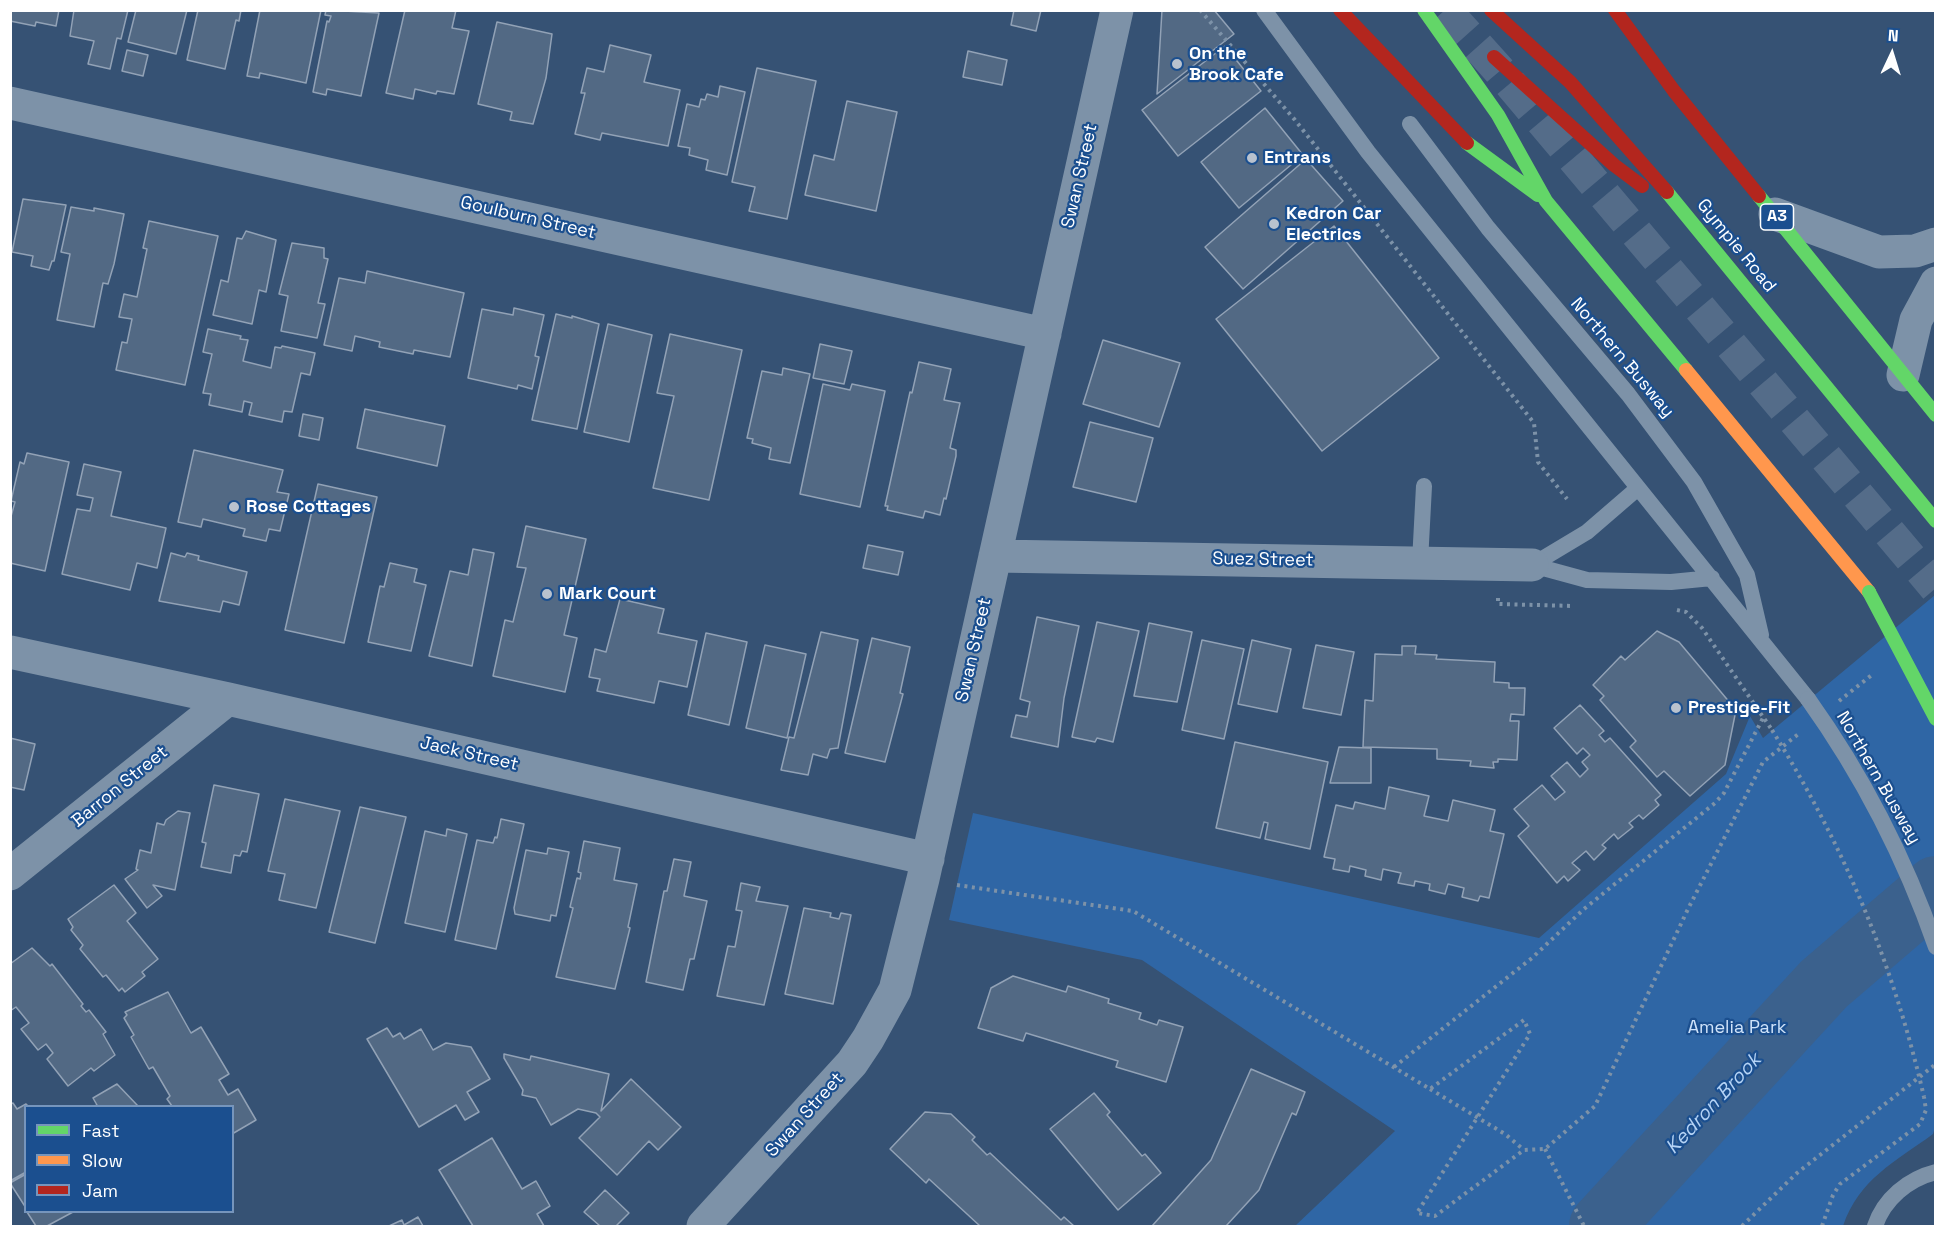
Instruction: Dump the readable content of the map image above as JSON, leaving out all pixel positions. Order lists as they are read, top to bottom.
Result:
{
  "streets": {
    "highway": ["A3", "Gympie Road"],
    "street": [
      "Swan Street",
      "Goulburn Street",
      "Suez Street",
      "Jack Street",
      "Barron Street"
    ],
    "lane": ["Northern Busway"]
  },
  "crossings": [
    ["Swan Street", "Goulburn Street"],
    ["Swan Street", "Suez Street"],
    ["Swan Street", "Jack Street"],
    ["Jack Street", "Barron Street"]
  ],
  "water": ["Kedron Brook"],
  "parks": ["Amelia Park"],
  "places": [
    "On the Brook Cafe",
    "Entrans",
    "Kedron Car Electrics",
    "Rose Cottages",
    "Mark Court",
    "Prestige-Fit"
  ],
  "legend": ["Fast", "Slow", "Jam"],
  "north": "top"
}
